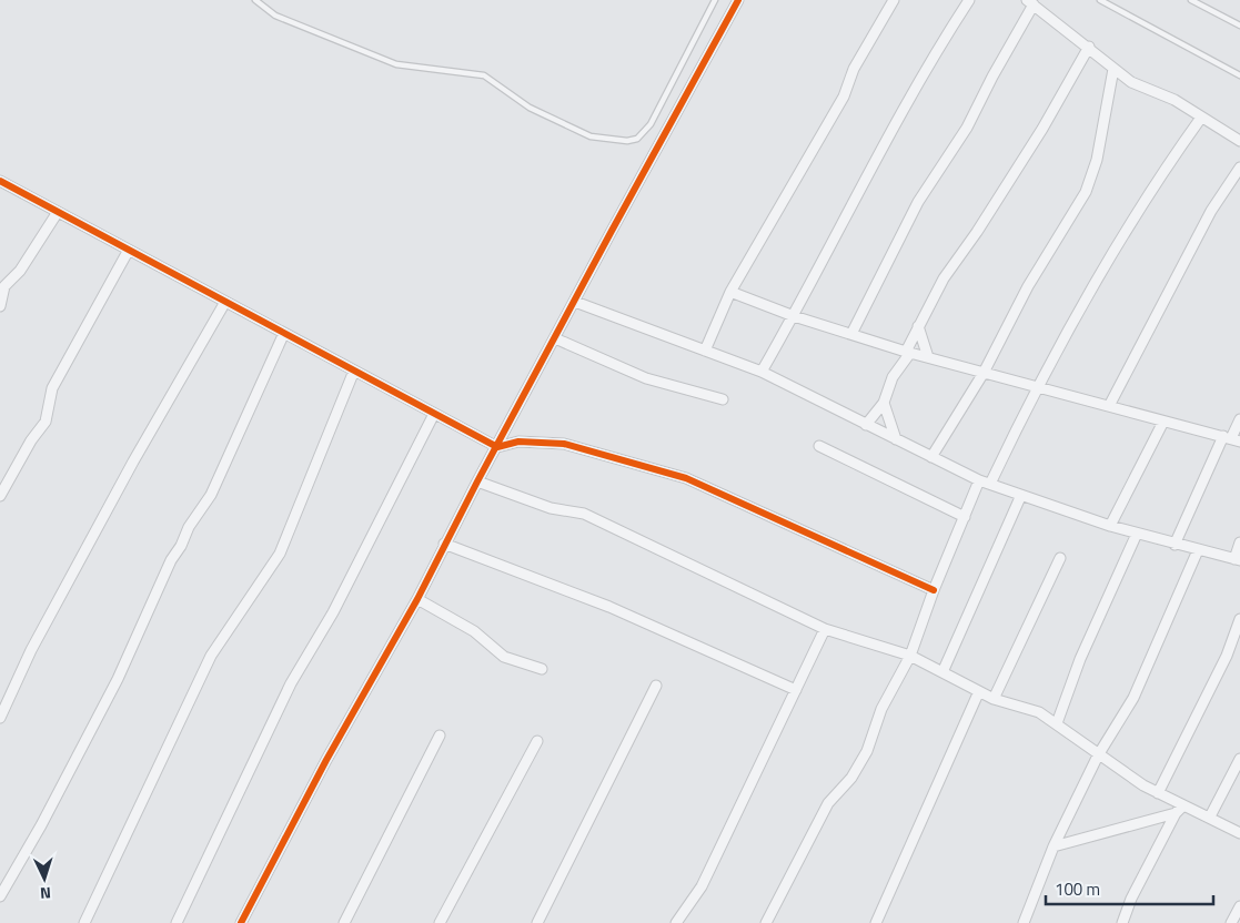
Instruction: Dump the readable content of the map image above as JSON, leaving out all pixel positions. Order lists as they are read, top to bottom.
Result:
{
  "scale_bar": "100 m",
  "north": "bottom"
}
